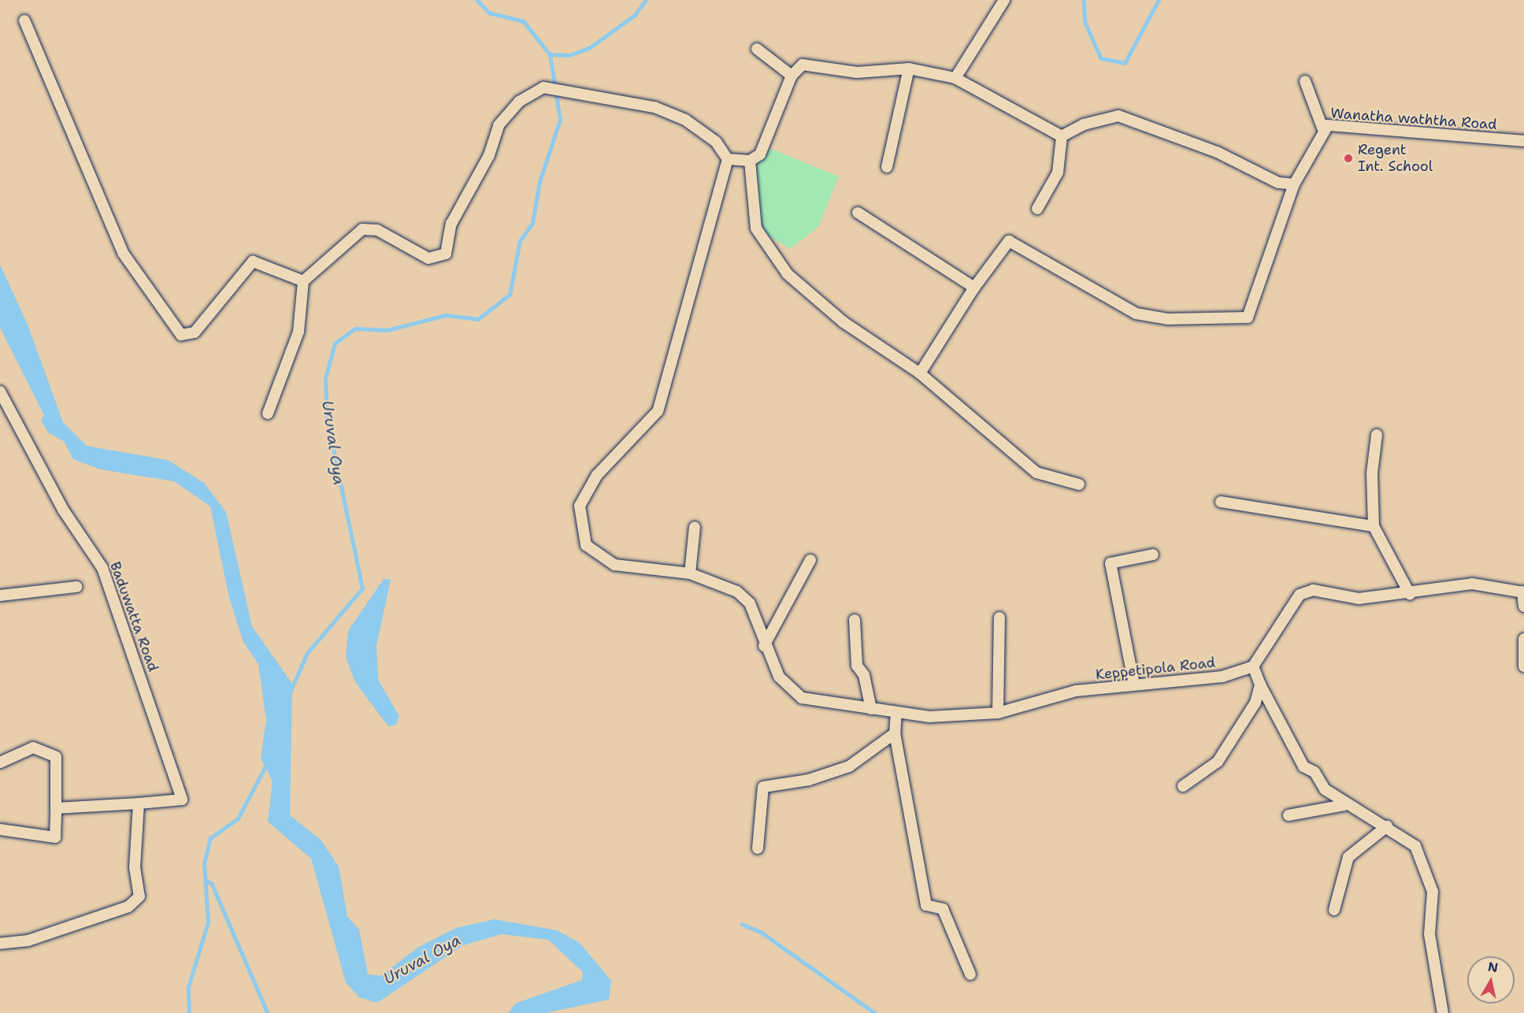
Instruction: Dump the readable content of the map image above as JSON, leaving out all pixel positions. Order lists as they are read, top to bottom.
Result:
{
  "streets": {
    "street": ["Wanatha waththa Road", "Baduwatta Road", "Keppetipola Road"]
  },
  "water": ["Uruval Oya"],
  "places": ["Regent Int. School"],
  "north": "top"
}
